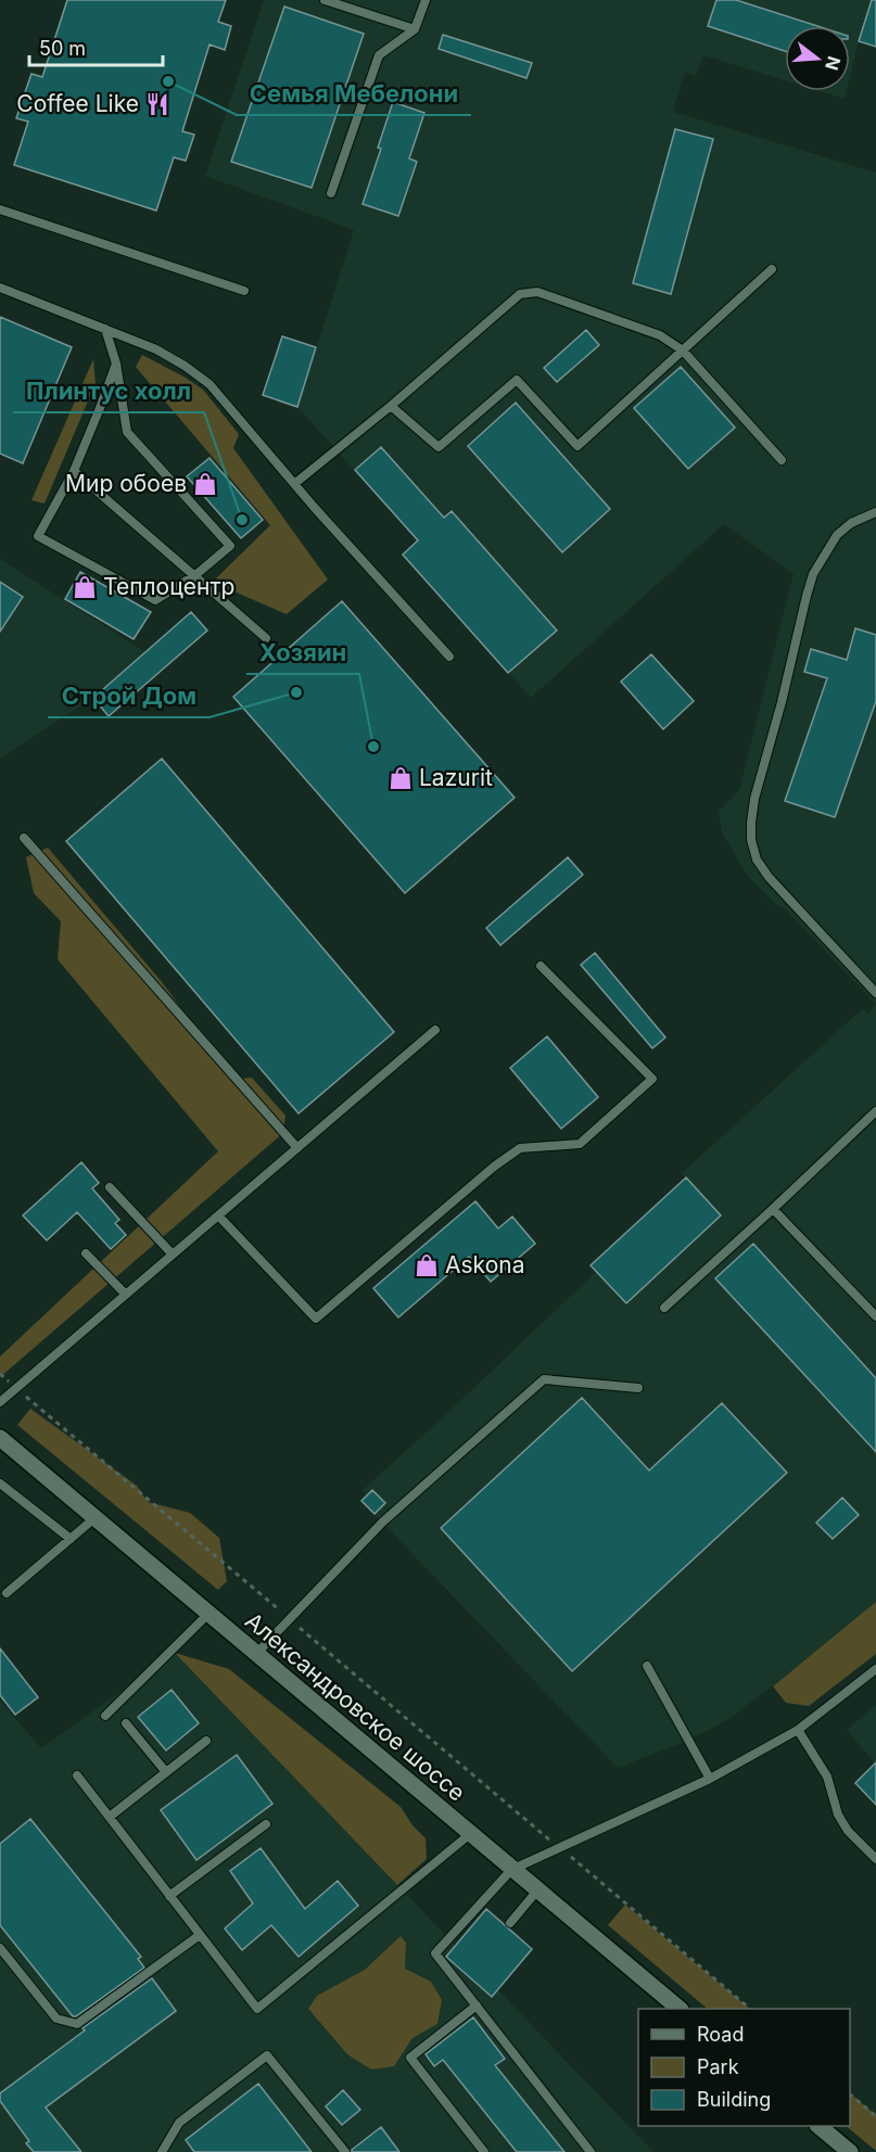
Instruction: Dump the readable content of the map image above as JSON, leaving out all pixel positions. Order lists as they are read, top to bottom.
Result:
{
  "streets": {
    "main road": ["Александровское шоссе"]
  },
  "places": {
    "other": [
      "Семья Мебелони",
      "Плинтус холл",
      "Строй Дом",
      "Хозяин"
    ],
    "restaurant": ["Coffee Like"],
    "shop": [
      "Мир обоев",
      "Теплоцентр",
      "Lazurit",
      "Askona"
    ]
  },
  "legend": ["Road", "Park", "Building"],
  "scale_bar": "50 m",
  "north": "right"
}
